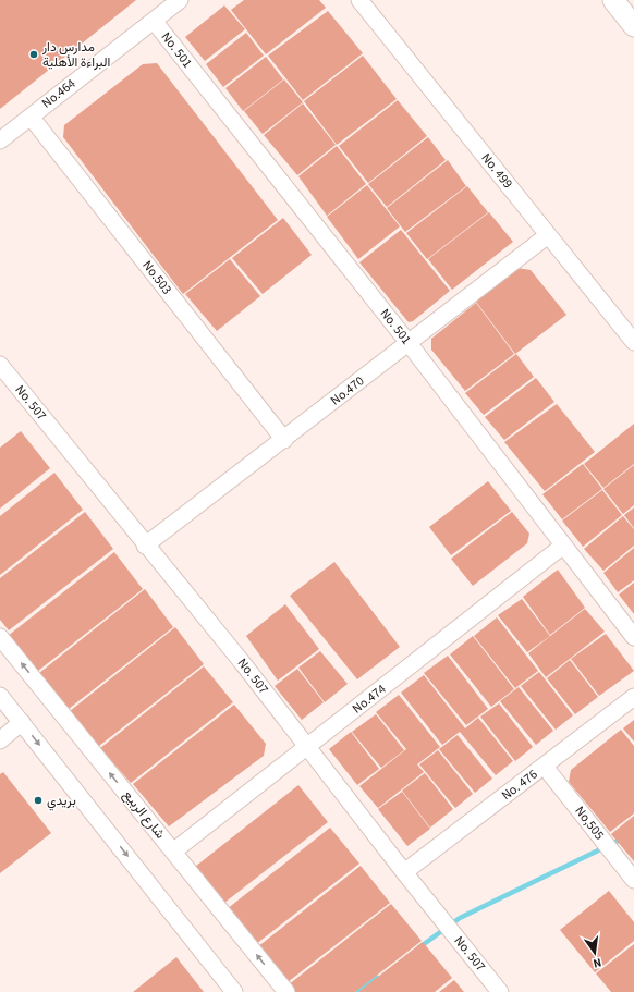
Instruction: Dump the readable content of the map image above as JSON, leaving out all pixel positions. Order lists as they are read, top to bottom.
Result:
{
  "streets": {
    "street": [
      "No. 501",
      "No.464",
      "No. 499",
      "No.503",
      "No.470",
      "No. 507",
      "No.474",
      "No. 476",
      "شارع الربيع",
      "No,505"
    ]
  },
  "crossings": [
    ["No. 501", "No.464"],
    ["No. 501", "No.470"],
    ["No. 501", "No.474"],
    ["No.464", "No.503"],
    ["No. 499", "No.470"],
    ["No.503", "No.470"],
    ["No.470", "No. 507"],
    ["No. 507", "No.474"],
    ["No. 507", "No. 476"],
    ["No.474", "شارع الربيع"],
    ["No. 476", "No,505"]
  ],
  "places": ["مدارس دار البراءة الأهلية", "بريدي"],
  "north": "bottom"
}
